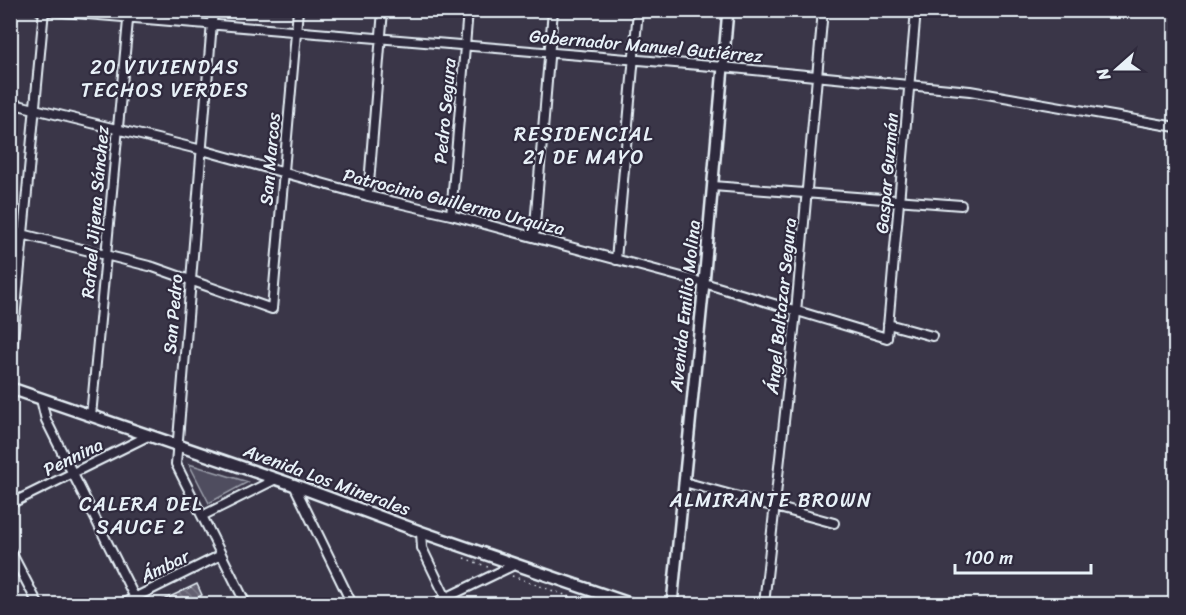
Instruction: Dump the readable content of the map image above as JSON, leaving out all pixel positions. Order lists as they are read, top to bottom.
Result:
{
  "streets": {
    "main road": ["Avenida Los Minerales"],
    "street": [
      "Gobernador Manuel Gutiérrez",
      "Pedro Segura",
      "San Marcos",
      "Gaspar Guzmán",
      "Patrocinio Guillermo Urquiza",
      "Rafael Jijena Sánchez",
      "Avenida Emilio Molina",
      "Ángel Baltazar Segura",
      "San Pedro",
      "Pennina",
      "Ámbar"
    ]
  },
  "crossings": [
    ["Gobernador Manuel Gutiérrez", "Pedro Segura"],
    ["Gobernador Manuel Gutiérrez", "San Marcos"],
    ["Gobernador Manuel Gutiérrez", "Gaspar Guzmán"],
    ["Gobernador Manuel Gutiérrez", "Rafael Jijena Sánchez"],
    ["Gobernador Manuel Gutiérrez", "Avenida Emilio Molina"],
    ["Gobernador Manuel Gutiérrez", "Ángel Baltazar Segura"],
    ["Gobernador Manuel Gutiérrez", "San Pedro"],
    ["Pedro Segura", "Patrocinio Guillermo Urquiza"],
    ["San Marcos", "Patrocinio Guillermo Urquiza"],
    ["San Marcos", "San Pedro"],
    ["Gaspar Guzmán", "Patrocinio Guillermo Urquiza"],
    ["Patrocinio Guillermo Urquiza", "Rafael Jijena Sánchez"],
    ["Patrocinio Guillermo Urquiza", "Avenida Emilio Molina"],
    ["Patrocinio Guillermo Urquiza", "Ángel Baltazar Segura"],
    ["Patrocinio Guillermo Urquiza", "San Pedro"],
    ["Rafael Jijena Sánchez", "Avenida Los Minerales"],
    ["San Pedro", "Avenida Los Minerales"],
    ["San Pedro", "Ámbar"],
    ["Pennina", "Avenida Los Minerales"]
  ],
  "districts": [
    "20 VIVIENDAS TECHOS VERDES",
    "RESIDENCIAL 21 DE MAYO",
    "ALMIRANTE BROWN",
    "CALERA DEL SAUCE 2"
  ],
  "scale_bar": "100 m",
  "north": "left"
}
